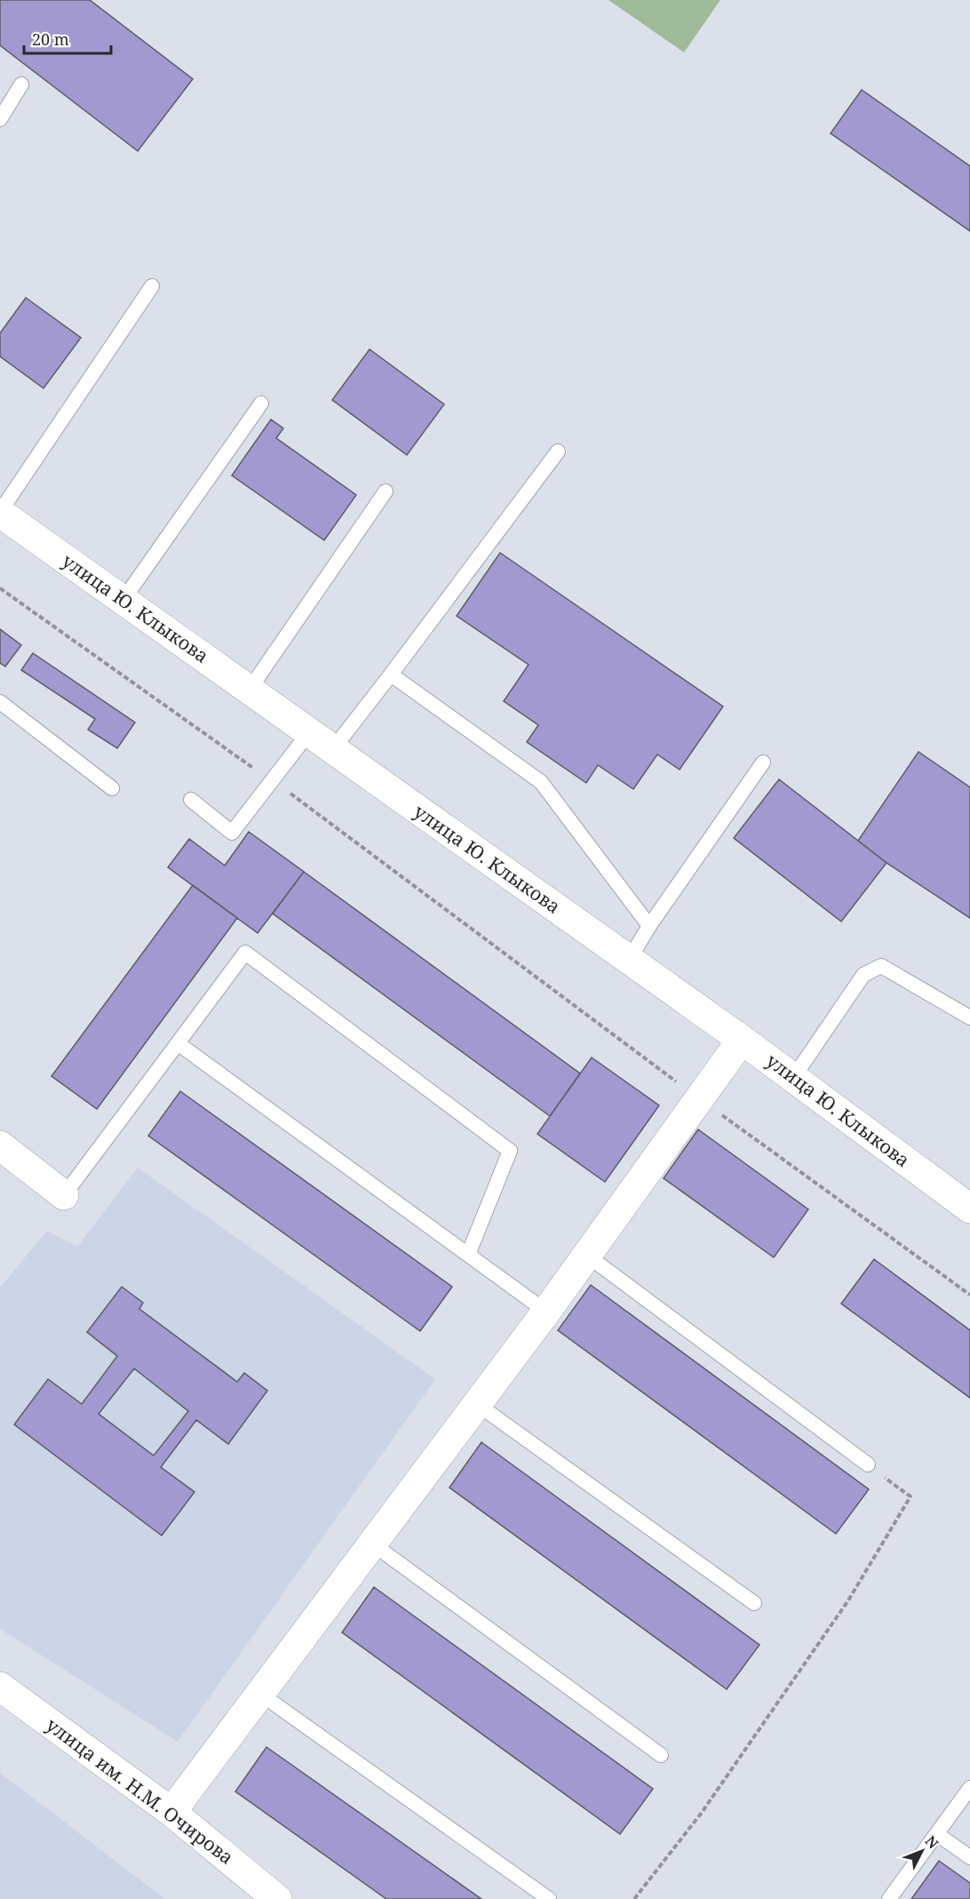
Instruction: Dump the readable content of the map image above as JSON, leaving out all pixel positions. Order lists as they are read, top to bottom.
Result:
{
  "streets": {
    "street": ["улица Ю. Клыкова", "улица им. Н.М. Очирова"]
  },
  "scale_bar": "20 m",
  "north": "top right"
}
